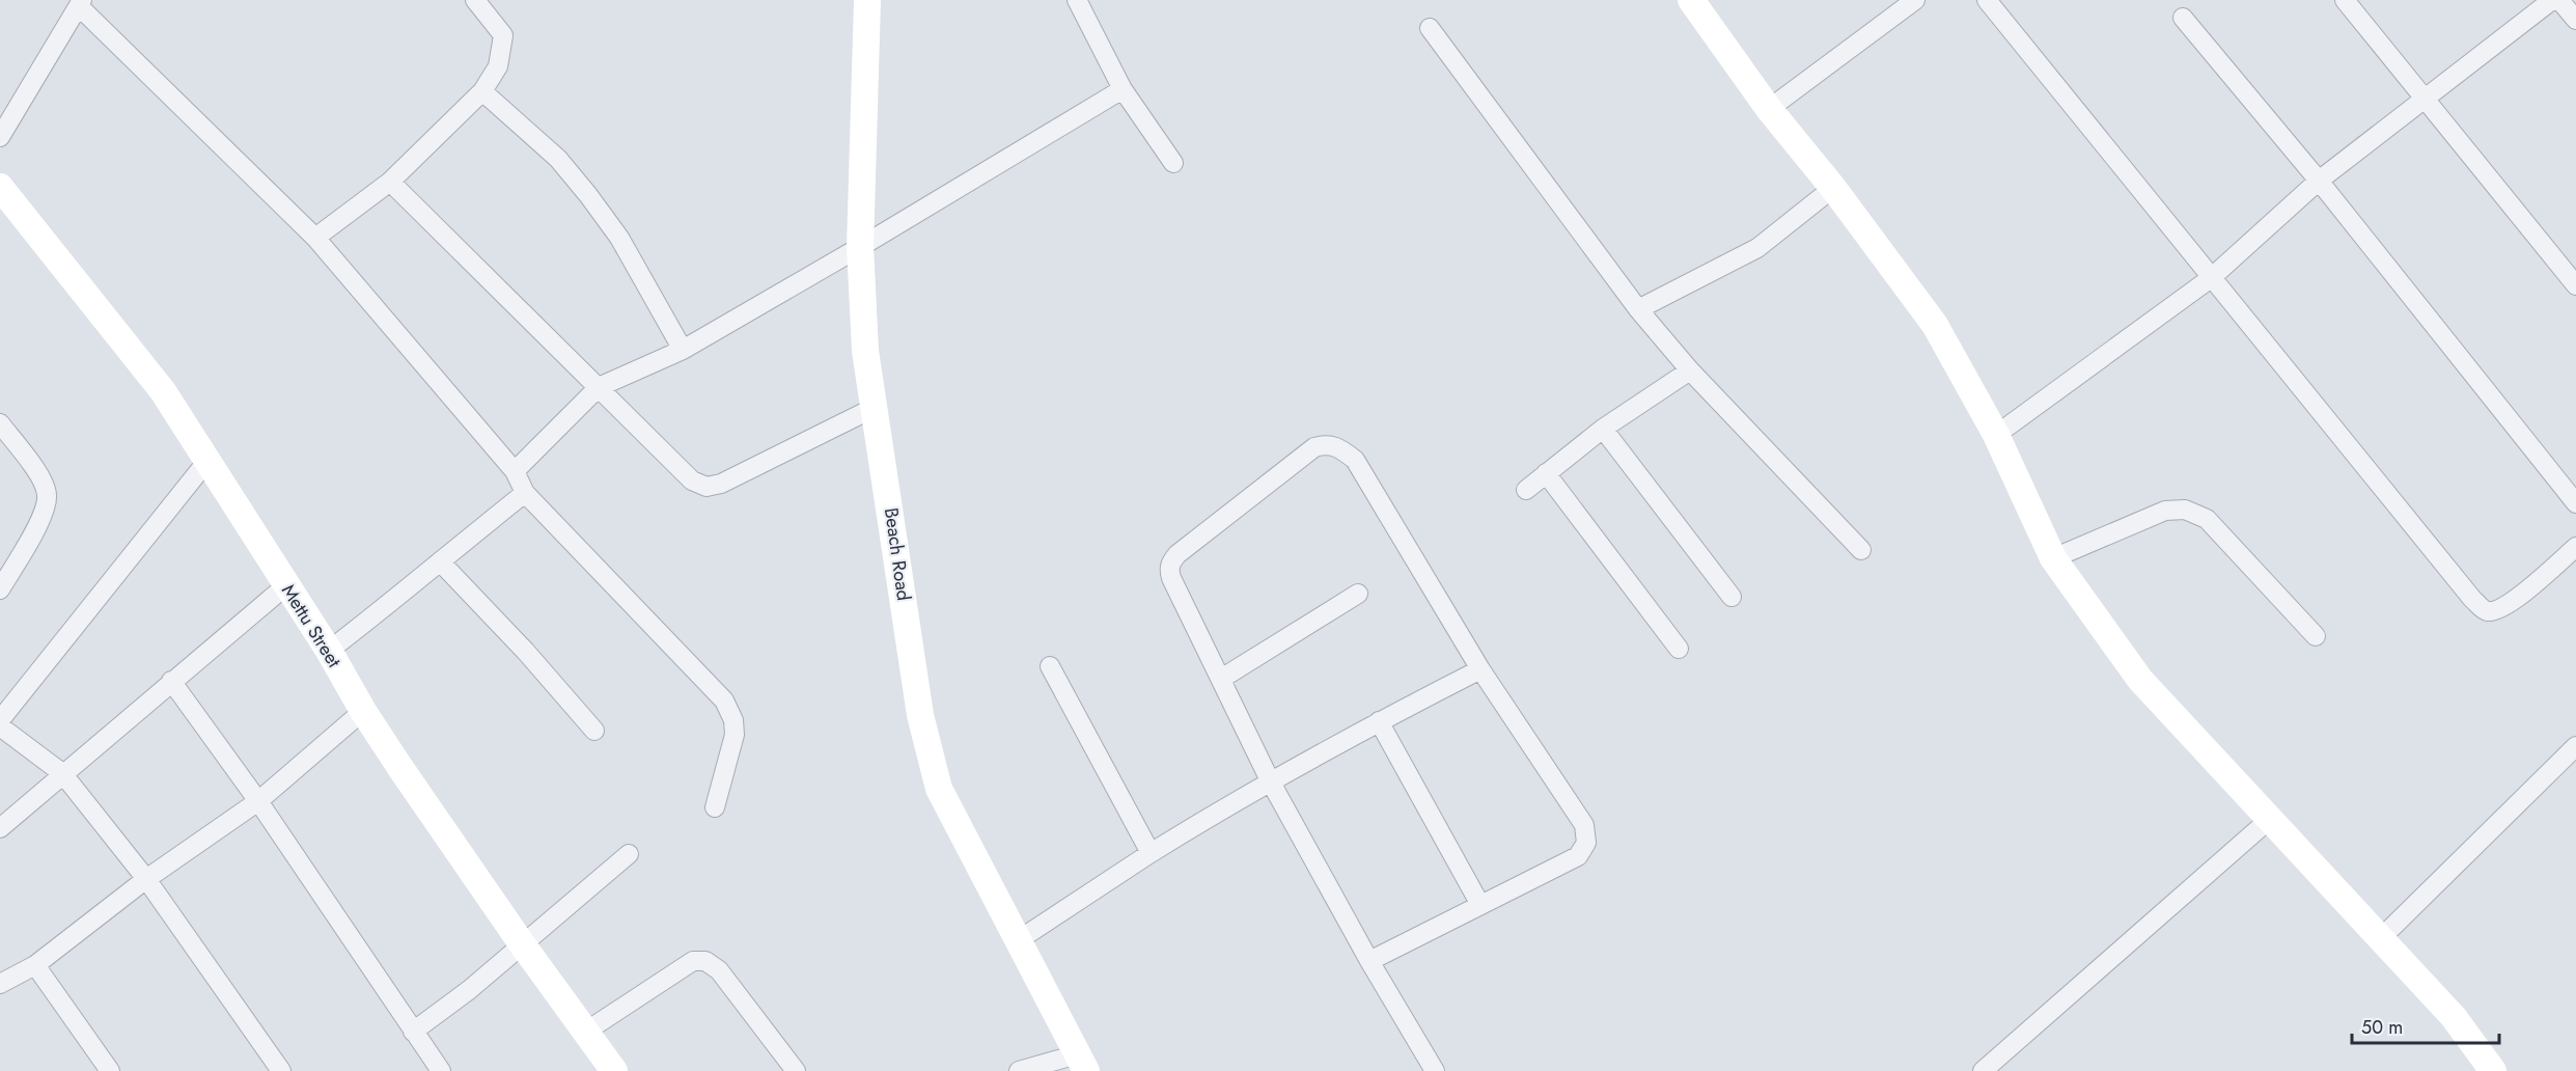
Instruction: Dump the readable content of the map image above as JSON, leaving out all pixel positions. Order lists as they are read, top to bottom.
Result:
{
  "streets": {
    "street": ["Beach Road", "Mettu Street"]
  },
  "scale_bar": "50 m"
}
